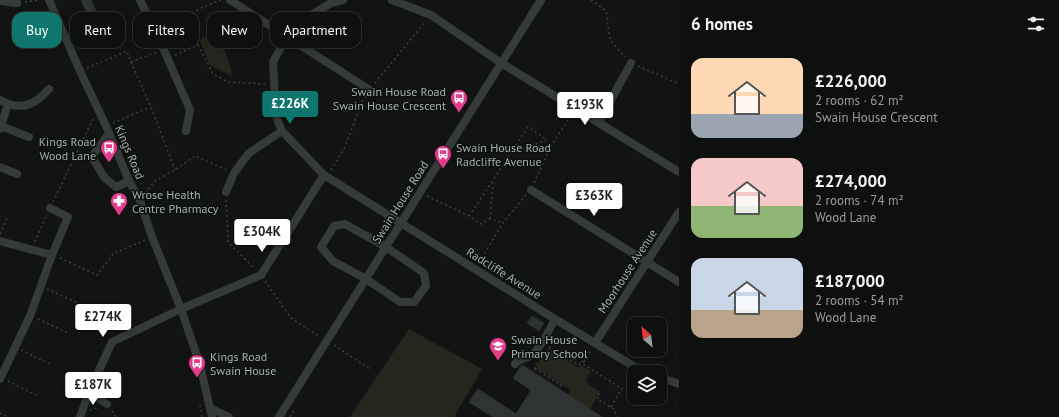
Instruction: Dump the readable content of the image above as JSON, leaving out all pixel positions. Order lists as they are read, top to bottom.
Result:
{
  "streets": {
    "street": [
      "Kings Road",
      "Swain House Road",
      "Moorhouse Avenue",
      "Radcliffe Avenue"
    ]
  },
  "crossings": [
    ["Swain House Road", "Radcliffe Avenue"],
    ["Moorhouse Avenue", "Radcliffe Avenue"]
  ],
  "places": {
    "bus stop": [
      "Swain House Road Swain House Crescent",
      "Kings Road Wood Lane",
      "Swain House Road Radcliffe Avenue",
      "Kings Road Swain House"
    ],
    "pharmacy": ["Wrose Health Centre Pharmacy"],
    "school or university": ["Swain House Primary School"]
  },
  "north": "top left",
  "page": {
    "heading": "6 homes",
    "chip": [
      "Buy",
      "Rent",
      "Filters",
      "New",
      "Apartment"
    ],
    "list": [
      {
        "name": "£226,000",
        "note": "2 rooms · 62 m² · Swain House Crescent"
      },
      {
        "name": "£274,000",
        "note": "2 rooms · 74 m² · Wood Lane"
      },
      {
        "name": "£187,000",
        "note": "2 rooms · 54 m² · Wood Lane"
      }
    ],
    "price": [
      "£226K",
      "£193K",
      "£363K",
      "£304K",
      "£274K",
      "£187K"
    ]
  }
}
